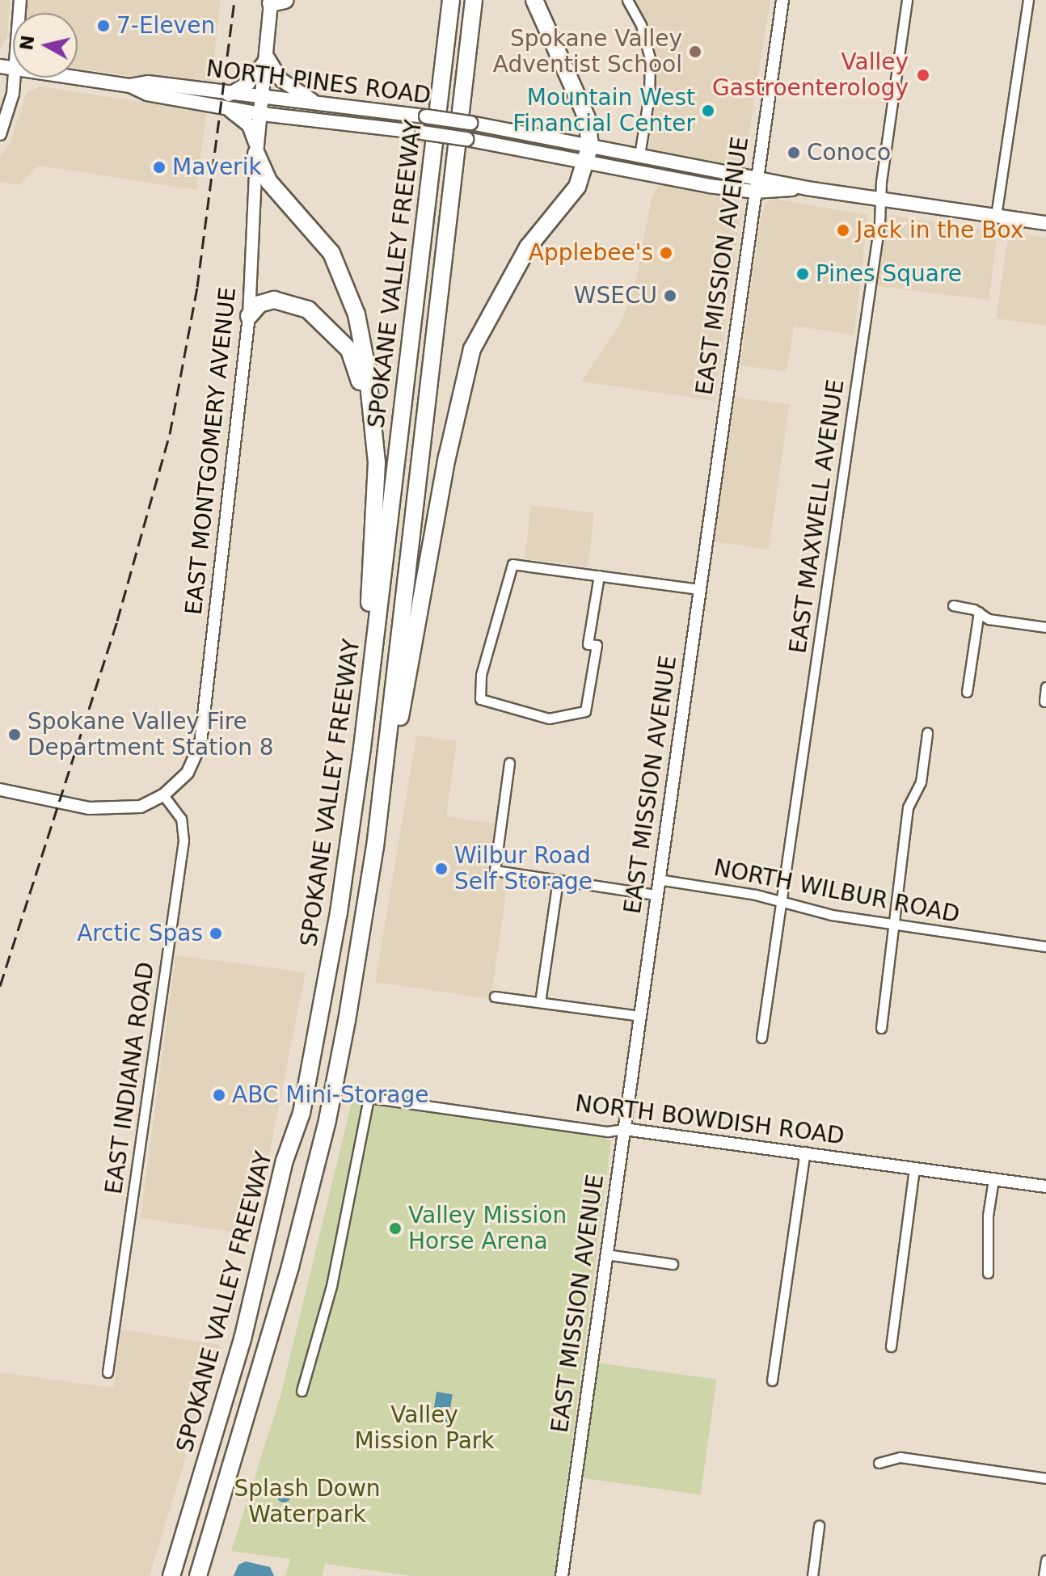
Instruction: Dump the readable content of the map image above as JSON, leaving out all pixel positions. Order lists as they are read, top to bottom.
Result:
{
  "streets": {
    "highway": ["SPOKANE VALLEY FREEWAY"],
    "main road": ["NORTH PINES ROAD", "EAST MONTGOMERY AVENUE"],
    "street": [
      "EAST MISSION AVENUE",
      "EAST MAXWELL AVENUE",
      "NORTH WILBUR ROAD",
      "EAST INDIANA ROAD",
      "NORTH BOWDISH ROAD"
    ]
  },
  "crossings": [
    ["NORTH PINES ROAD", "EAST MISSION AVENUE"],
    ["NORTH PINES ROAD", "EAST MONTGOMERY AVENUE"],
    ["NORTH PINES ROAD", "EAST MAXWELL AVENUE"],
    ["EAST MISSION AVENUE", "NORTH WILBUR ROAD"],
    ["EAST MISSION AVENUE", "NORTH BOWDISH ROAD"],
    ["EAST MONTGOMERY AVENUE", "EAST INDIANA ROAD"],
    ["EAST MAXWELL AVENUE", "NORTH WILBUR ROAD"]
  ],
  "parks": ["Valley Mission Park", "Splash Down Waterpark"],
  "places": [
    "7-Eleven",
    "Spokane Valley Adventist School",
    "Valley Gastroenterology",
    "Mountain West Financial Center",
    "Conoco",
    "Maverik",
    "Jack in the Box",
    "Applebee's",
    "Pines Square",
    "WSECU",
    "Spokane Valley Fire Department Station 8",
    "Wilbur Road Self Storage",
    "Arctic Spas",
    "ABC Mini-Storage",
    "Valley Mission Horse Arena"
  ],
  "north": "left"
}
